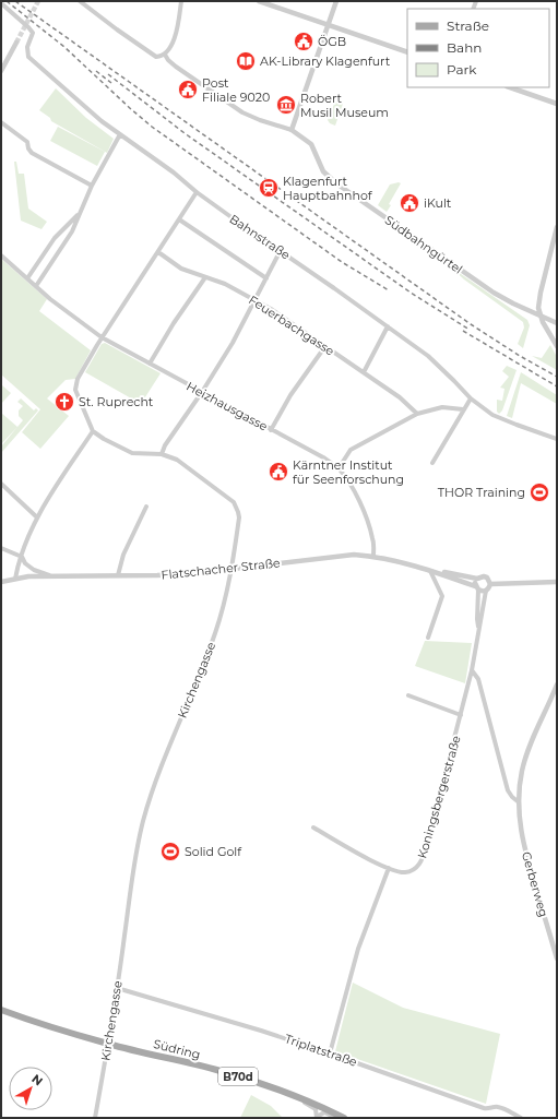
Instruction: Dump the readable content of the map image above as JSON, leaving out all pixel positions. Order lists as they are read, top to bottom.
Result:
{
  "streets": {
    "main road": ["Südring", "B70d"],
    "street": [
      "Bahnstraße",
      "Südbahngürtel",
      "Feuerbachgasse",
      "Heizhausgasse",
      "Flatschacher Straße",
      "Kirchengasse",
      "Koningsbergerstraße",
      "Gerberweg",
      "Triplatstraße"
    ]
  },
  "crossings": [
    ["Flatschacher Straße", "Kirchengasse"],
    ["Flatschacher Straße", "Koningsbergerstraße"],
    ["Kirchengasse", "Südring"],
    ["Kirchengasse", "Triplatstraße"]
  ],
  "places": {
    "public building": [
      "ÖGB",
      "Post Filiale 9020",
      "iKult",
      "Kärntner Institut für Seenforschung"
    ],
    "library": ["AK-Library Klagenfurt"],
    "museum": ["Robert Musil Museum"],
    "station": ["Klagenfurt Hauptbahnhof"],
    "church": ["St. Ruprecht"],
    "sports": ["THOR Training", "Solid Golf"]
  },
  "legend": ["Straße", "Bahn", "Park"],
  "north": "top right"
}
